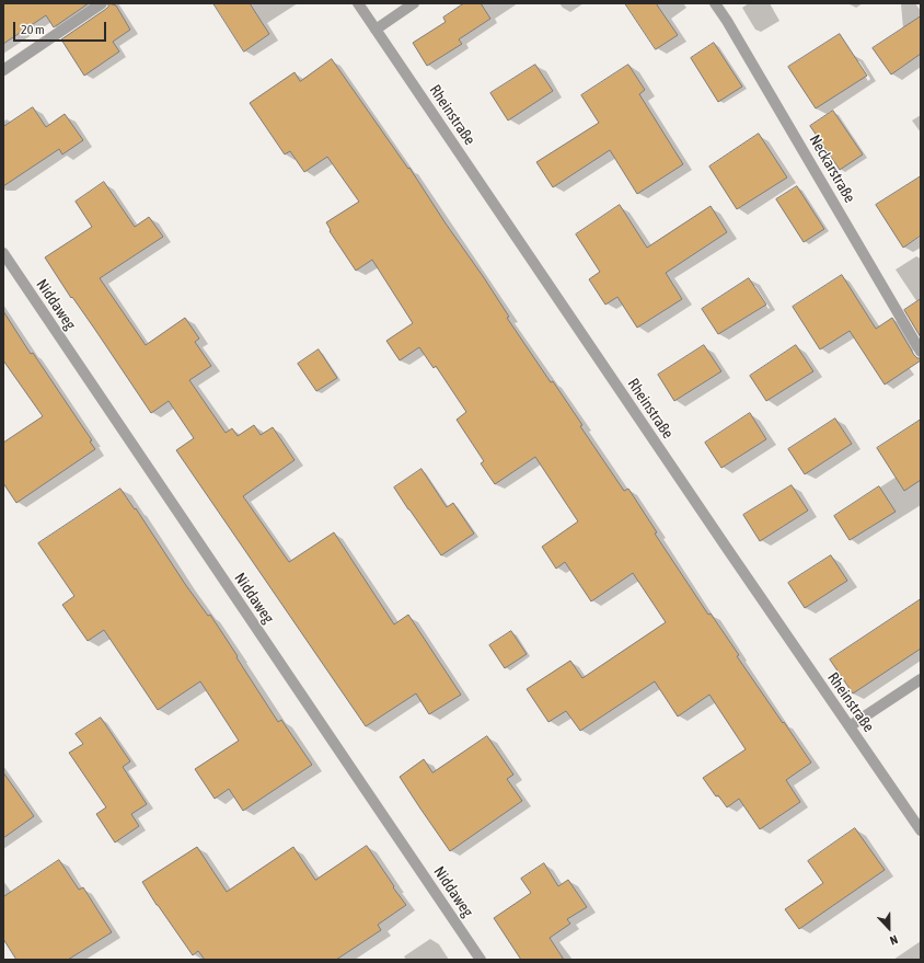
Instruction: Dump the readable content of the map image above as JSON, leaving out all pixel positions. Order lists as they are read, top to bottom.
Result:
{
  "streets": {
    "street": ["Rheinstraße", "Neckarstraße", "Niddaweg"]
  },
  "scale_bar": "20 m",
  "north": "bottom"
}
